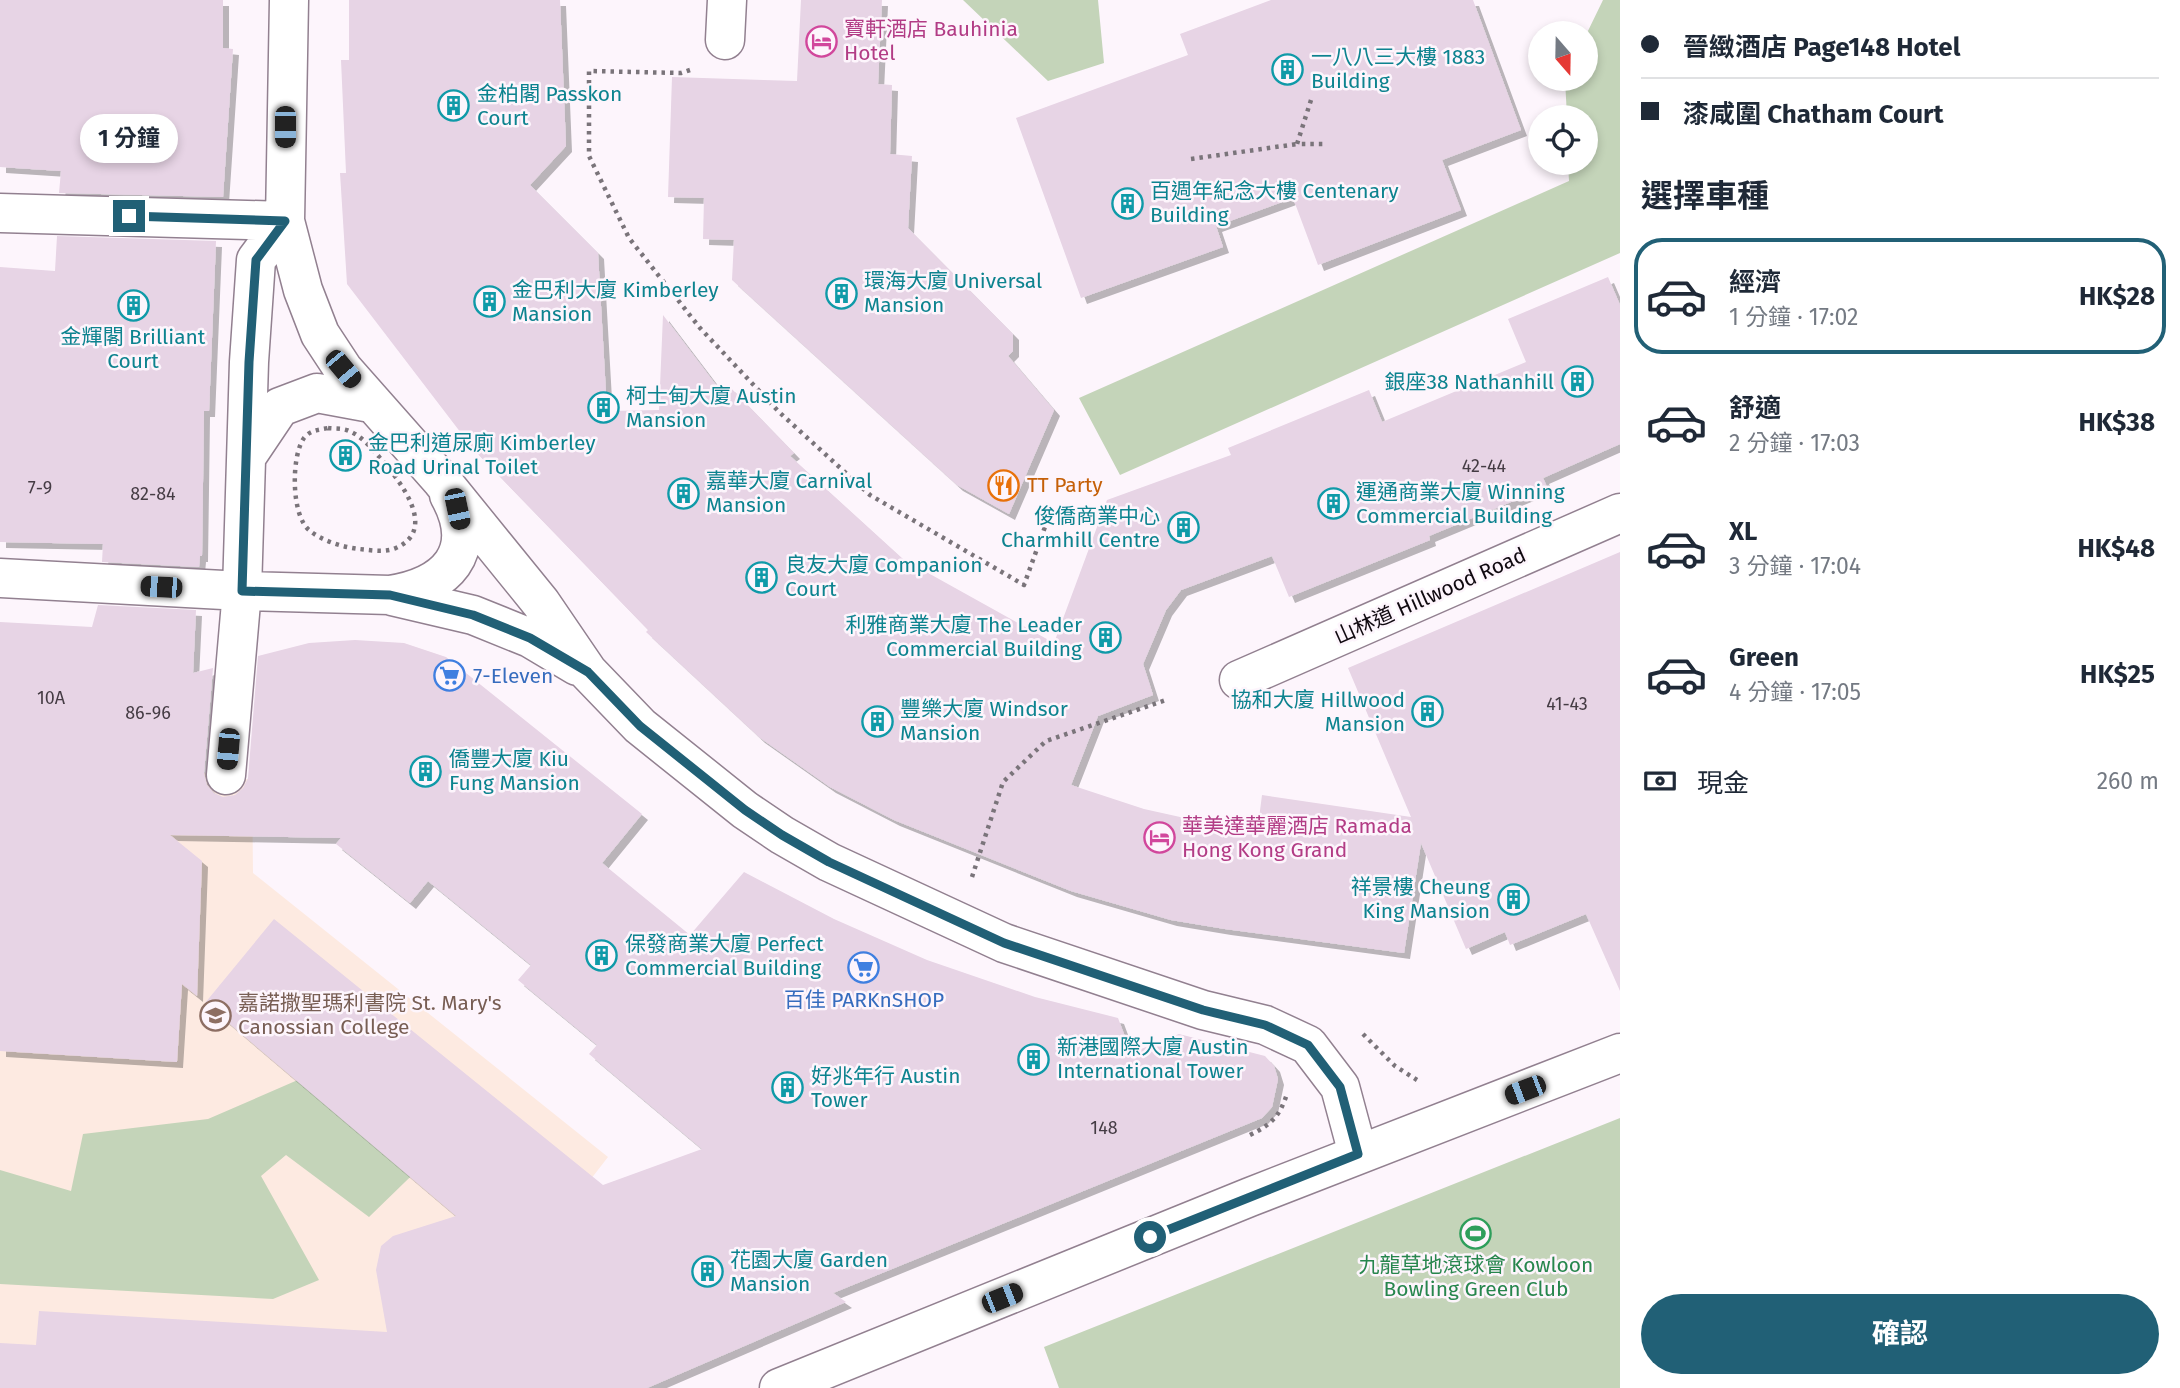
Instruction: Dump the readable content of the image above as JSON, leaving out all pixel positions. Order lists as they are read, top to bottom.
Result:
{
  "streets": {
    "street": ["山林道 Hillwood Road"]
  },
  "places": {
    "hotel": ["寶軒酒店 Bauhinia Hotel", "華美達華麗酒店 Ramada Hong Kong Grand"],
    "building": [
      "一八八三大樓 1883 Building",
      "金柏閣 Passkon Court",
      "百週年紀念大樓 Centenary Building",
      "環海大廈 Universal Mansion",
      "金巴利大廈 Kimberley Mansion",
      "金輝閣 Brilliant Court",
      "銀座38 Nathanhill",
      "柯士甸大廈 Austin Mansion",
      "金巴利道尿廁 Kimberley Road Urinal Toilet",
      "嘉華大廈 Carnival Mansion",
      "運通商業大廈 Winning Commercial Building",
      "俊僑商業中心 Charmhill Centre",
      "良友大廈 Companion Court",
      "利雅商業大廈 The Leader Commercial Building",
      "協和大廈 Hillwood Mansion",
      "豐樂大廈 Windsor Mansion",
      "僑豐大廈 Kiu Fung Mansion",
      "祥景樓 Cheung King Mansion",
      "保發商業大廈 Perfect Commercial Building",
      "新港國際大廈 Austin International Tower",
      "好兆年行 Austin Tower",
      "花園大廈 Garden Mansion"
    ],
    "restaurant": ["TT Party"],
    "supermarket": ["7-Eleven", "百佳 PARKnSHOP"],
    "school or university": ["嘉諾撒聖瑪利書院 St. Mary's Canossian College"],
    "sports": ["九龍草地滾球會 Kowloon Bowling Green Club"]
  },
  "house_numbers": [
    "42-44",
    "7-9",
    "82-84",
    "10A",
    "41-43",
    "86-96",
    "148"
  ],
  "north": "bottom",
  "page": {
    "banner": ["晉緻酒店 Page148 Hotel", "漆咸圍 Chatham Court"],
    "bubble": "1 分鐘",
    "heading": "選擇車種",
    "list": [
      {
        "name": "經濟",
        "note": "1 分鐘 · 17:02",
        "value": "HK$28"
      },
      {
        "name": "舒適",
        "note": "2 分鐘 · 17:03",
        "value": "HK$38"
      },
      {
        "name": "XL",
        "note": "3 分鐘 · 17:04",
        "value": "HK$48"
      },
      {
        "name": "Green",
        "note": "4 分鐘 · 17:05",
        "value": "HK$25"
      }
    ],
    "pay": ["現金", "260 m"],
    "buttons": "確認"
  }
}
